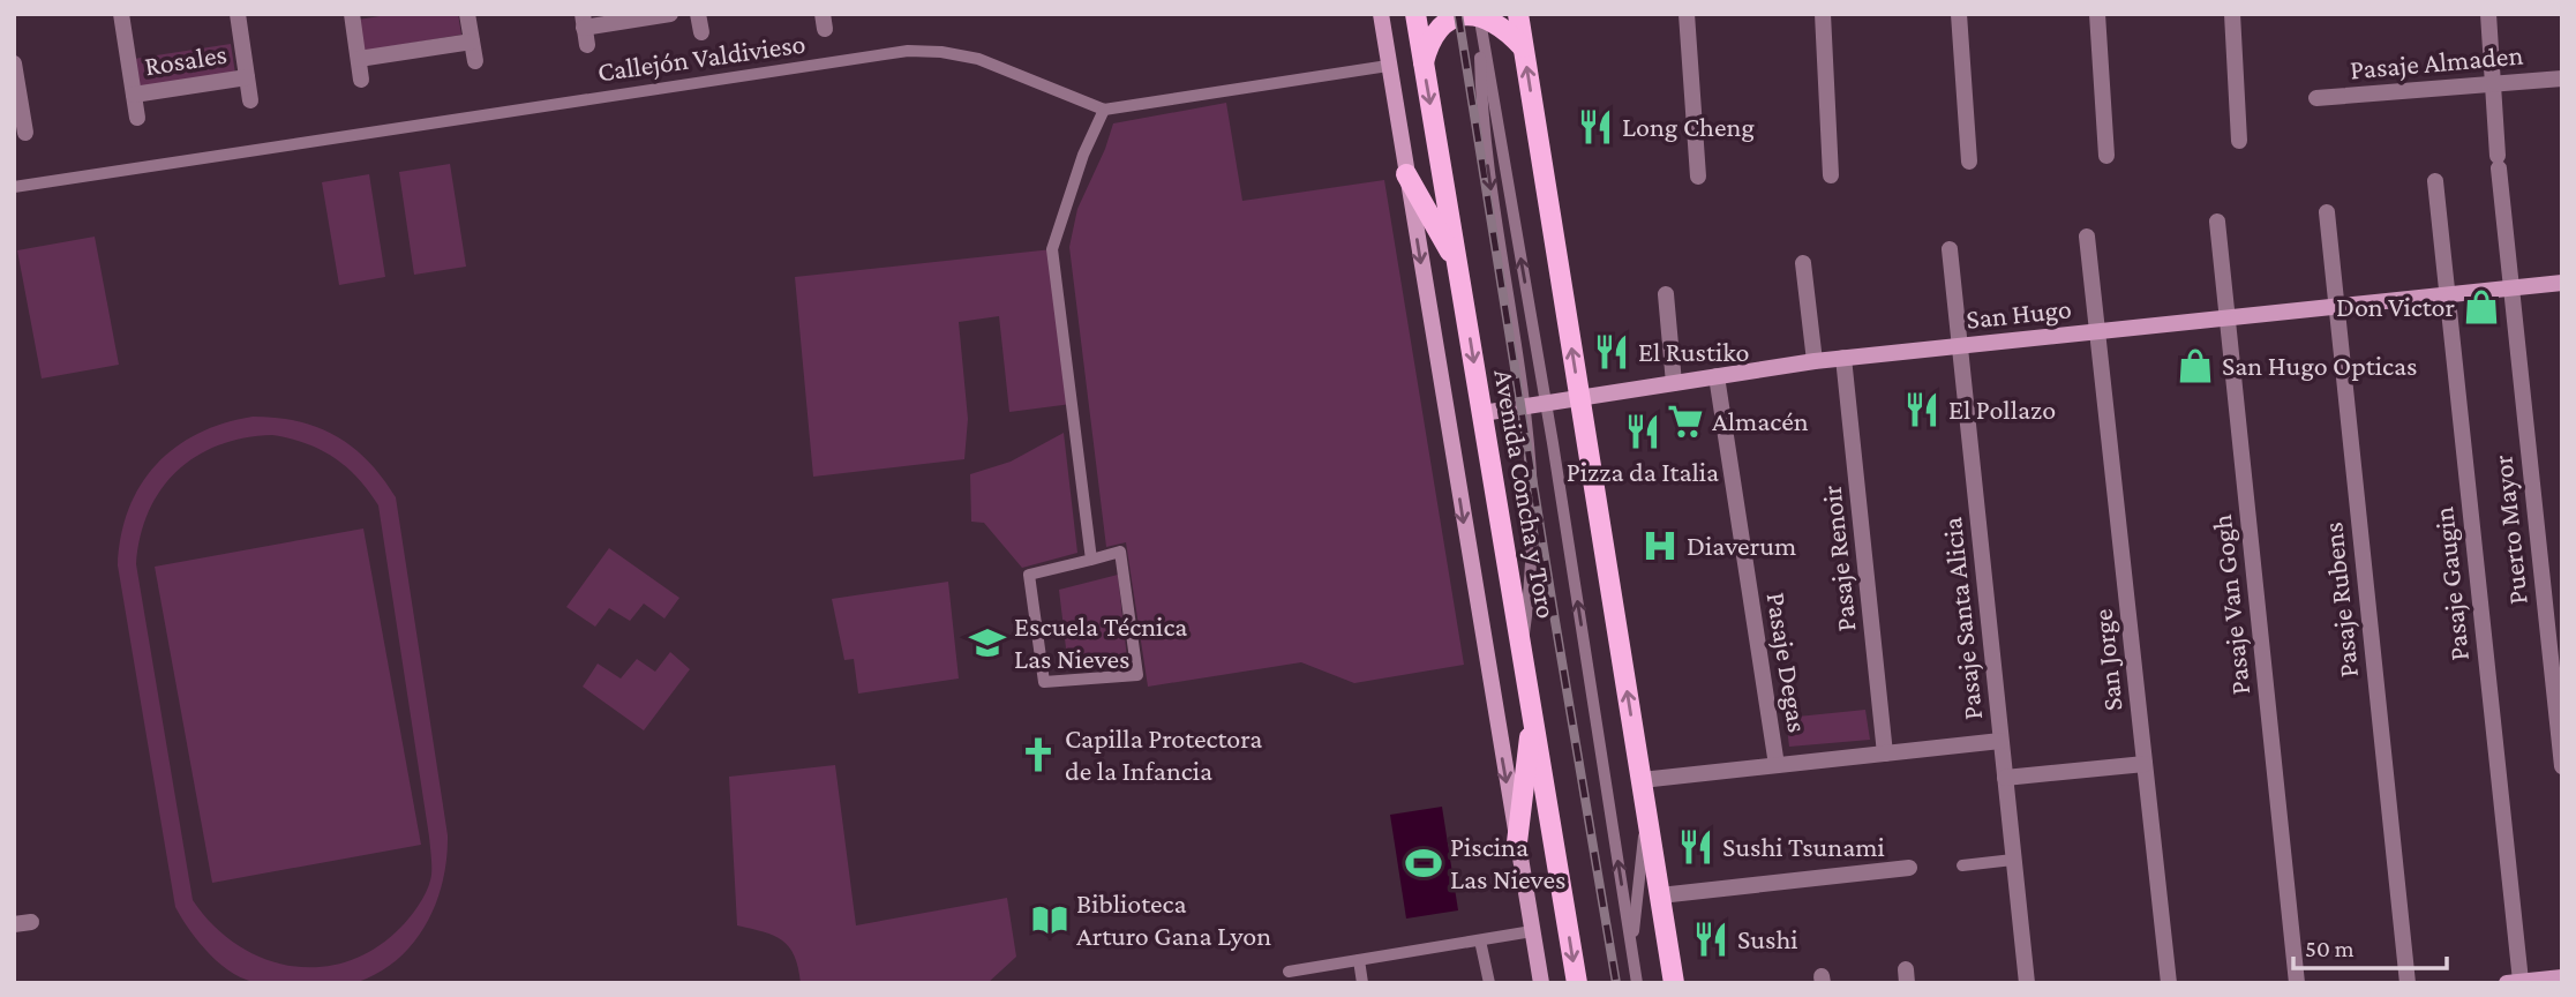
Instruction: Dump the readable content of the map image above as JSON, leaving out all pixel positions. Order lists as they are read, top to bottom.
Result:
{
  "streets": {
    "main road": ["Avenida Concha y Toro"],
    "street": [
      "Rosales",
      "Pasaje Almaden",
      "San Hugo",
      "Puerto Mayor",
      "Pasaje Renoir",
      "Pasaje Gaugin",
      "Pasaje Rubens",
      "Pasaje Van Gogh",
      "Pasaje Santa Alicia",
      "San Jorge",
      "Pasaje Degas"
    ],
    "lane": ["Callejón Valdivieso"]
  },
  "crossings": [
    ["Pasaje Almaden", "Puerto Mayor"],
    ["San Hugo", "Avenida Concha y Toro"],
    ["San Hugo", "Puerto Mayor"],
    ["San Hugo", "Pasaje Renoir"],
    ["San Hugo", "Pasaje Gaugin"],
    ["San Hugo", "Pasaje Rubens"],
    ["San Hugo", "Pasaje Van Gogh"],
    ["San Hugo", "Pasaje Santa Alicia"],
    ["San Hugo", "San Jorge"],
    ["San Hugo", "Pasaje Degas"]
  ],
  "places": {
    "restaurant": [
      "Long Cheng",
      "El Rustiko",
      "El Pollazo",
      "Pizza da Italia",
      "Sushi Tsunami",
      "Sushi"
    ],
    "shop": ["Don Victor", "San Hugo Opticas"],
    "supermarket": ["Almacén"],
    "hospital": ["Diaverum"],
    "school or university": ["Escuela Técnica Las Nieves"],
    "church": ["Capilla Protectora de la Infancia"],
    "sports": ["Piscina Las Nieves"],
    "library": ["Biblioteca Arturo Gana Lyon"]
  },
  "scale_bar": "50 m"
}
